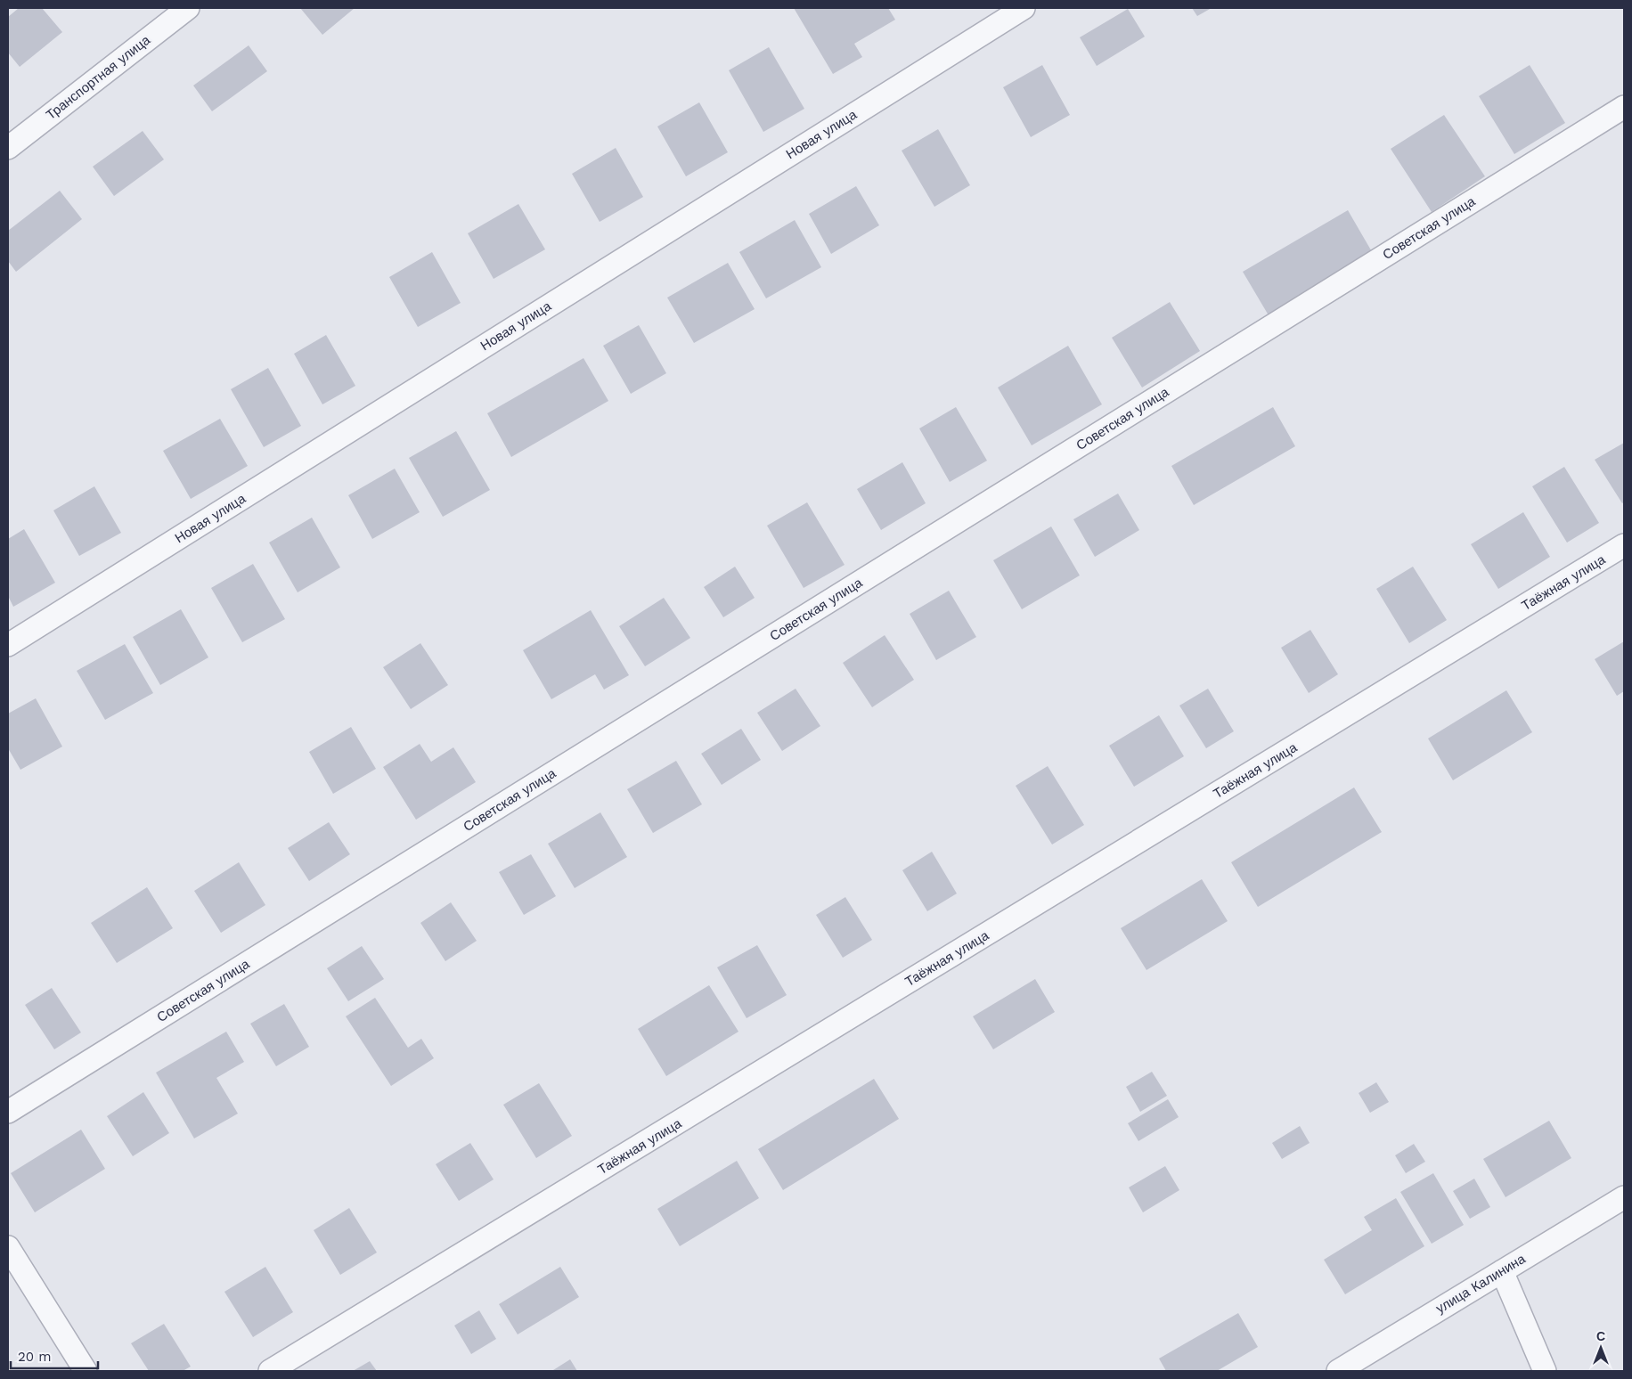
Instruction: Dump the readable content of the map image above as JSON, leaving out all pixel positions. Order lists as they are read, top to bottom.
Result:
{
  "streets": {
    "street": [
      "Транспортная улица",
      "Новая улица",
      "Советская улица",
      "Таёжная улица",
      "улица Калинина"
    ]
  },
  "scale_bar": "20 m",
  "north": "top"
}
